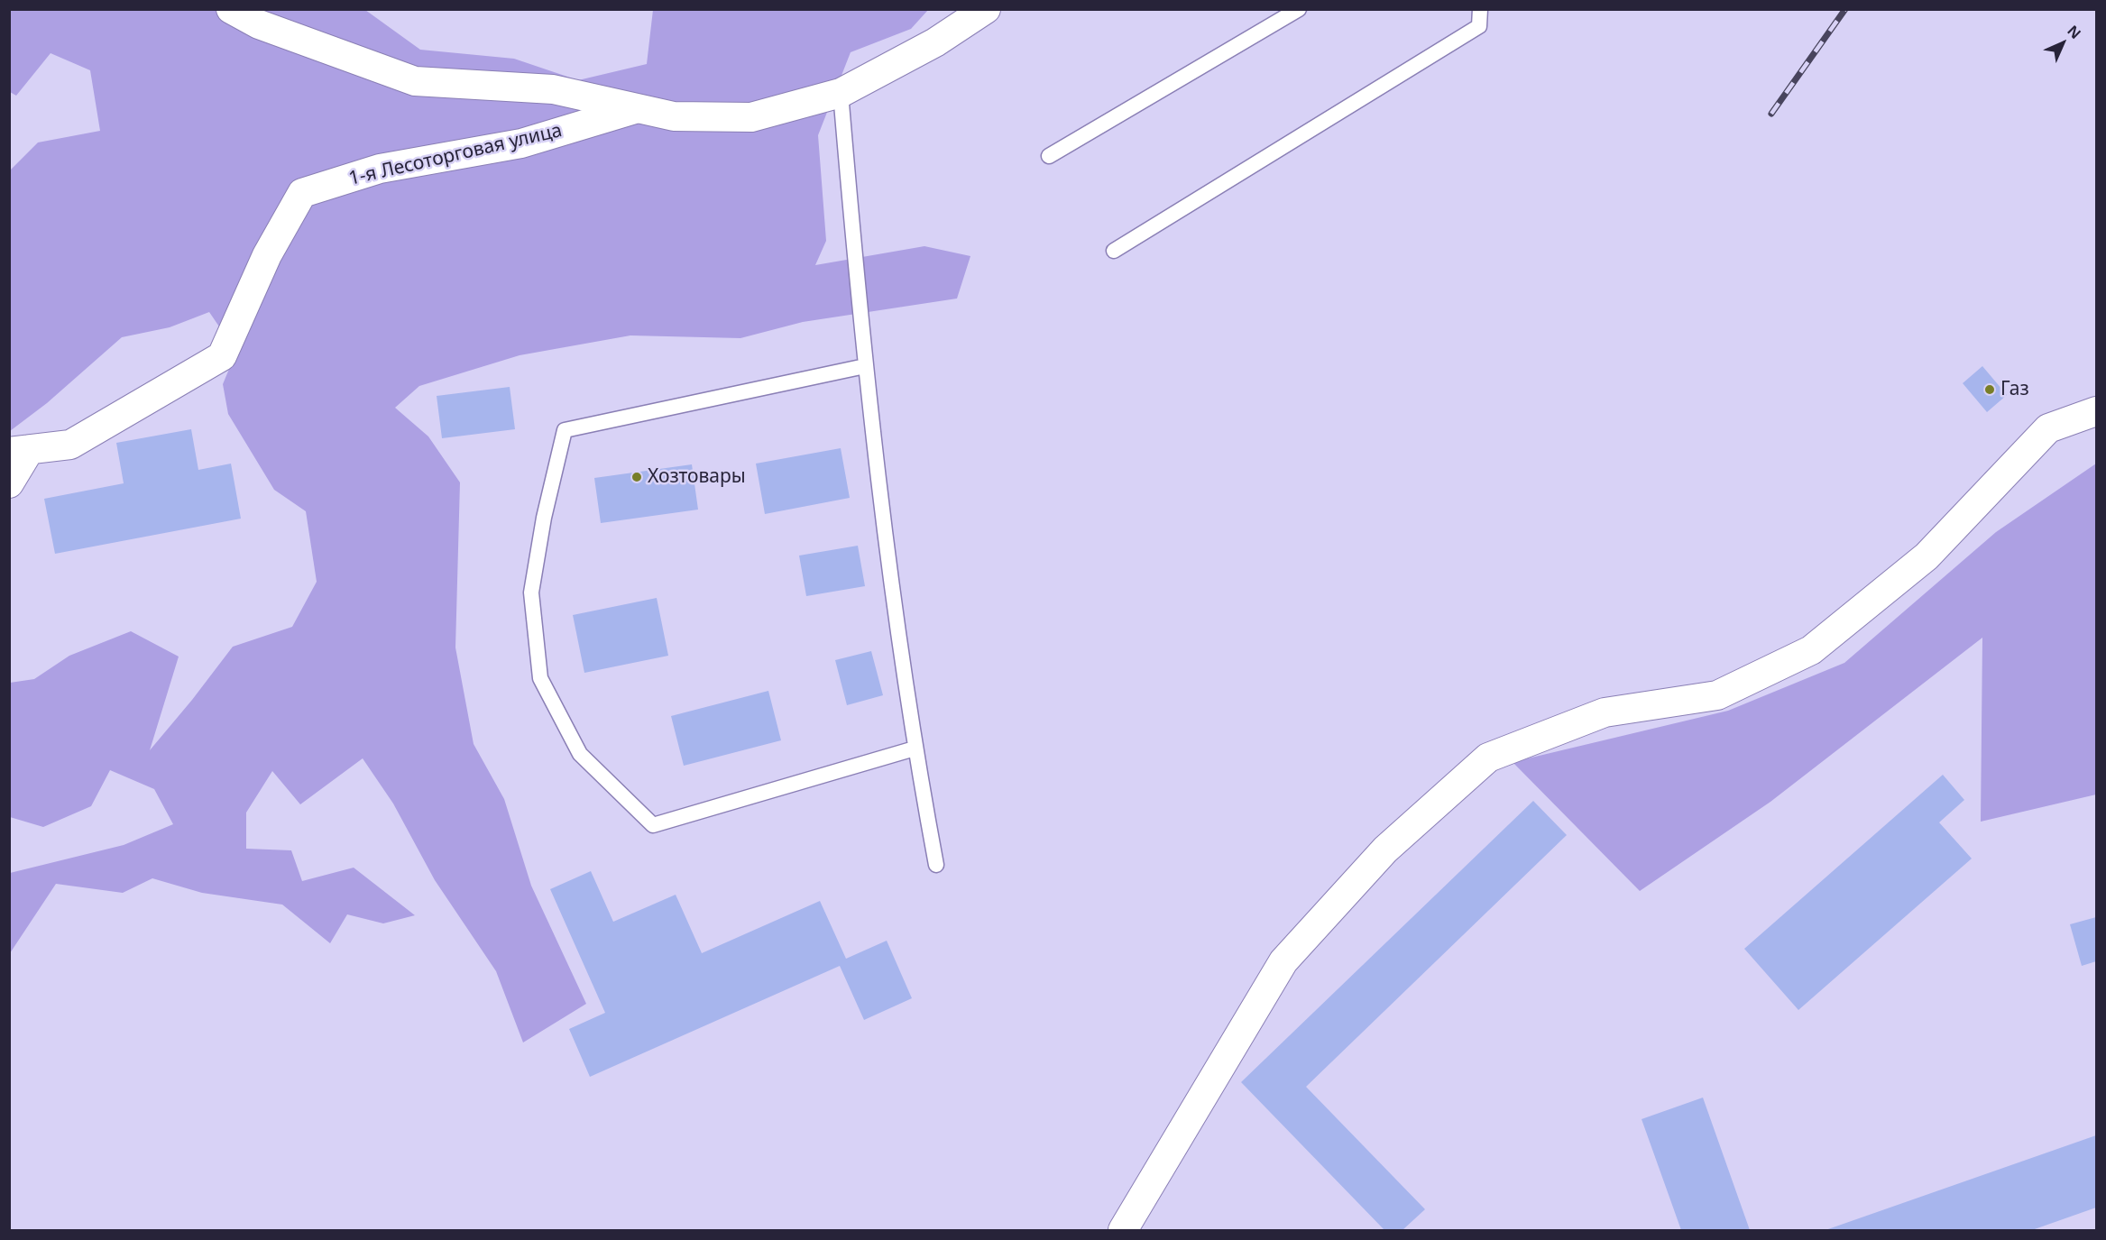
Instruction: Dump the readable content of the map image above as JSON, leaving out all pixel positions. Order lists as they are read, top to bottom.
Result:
{
  "streets": {
    "street": ["1-я Лесоторговая улица"]
  },
  "places": ["Газ", "Хозтовары"],
  "north": "top right"
}
